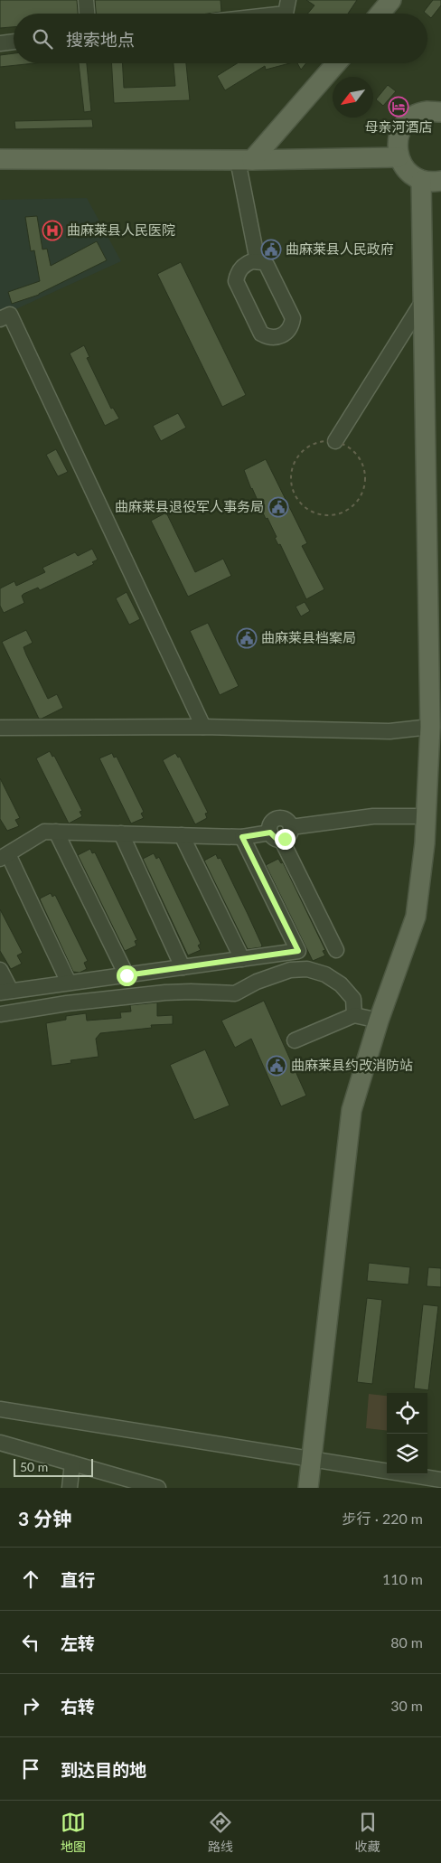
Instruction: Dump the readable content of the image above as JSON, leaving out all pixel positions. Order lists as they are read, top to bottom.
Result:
{
  "places": {
    "hotel": ["母亲河酒店"],
    "hospital": ["曲麻莱县人民医院"],
    "public building": [
      "曲麻莱县人民政府",
      "曲麻莱县退役军人事务局",
      "曲麻莱县档案局",
      "曲麻莱县约改消防站"
    ]
  },
  "scale_bar": "50 m",
  "north": "bottom left",
  "page": {
    "search": "搜索地点",
    "scale": "50 m",
    "heading": ["3 分钟", "步行 · 220 m"],
    "list": [
      ["直行", "110 m"],
      ["左转", "80 m"],
      ["右转", "30 m"],
      "到达目的地"
    ],
    "nav": ["地图", "路线", "收藏"]
  }
}
